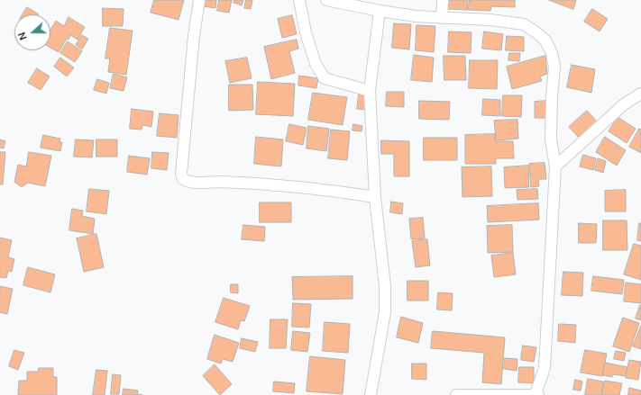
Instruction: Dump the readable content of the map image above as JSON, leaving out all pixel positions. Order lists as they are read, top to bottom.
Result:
{
  "north": "left"
}
